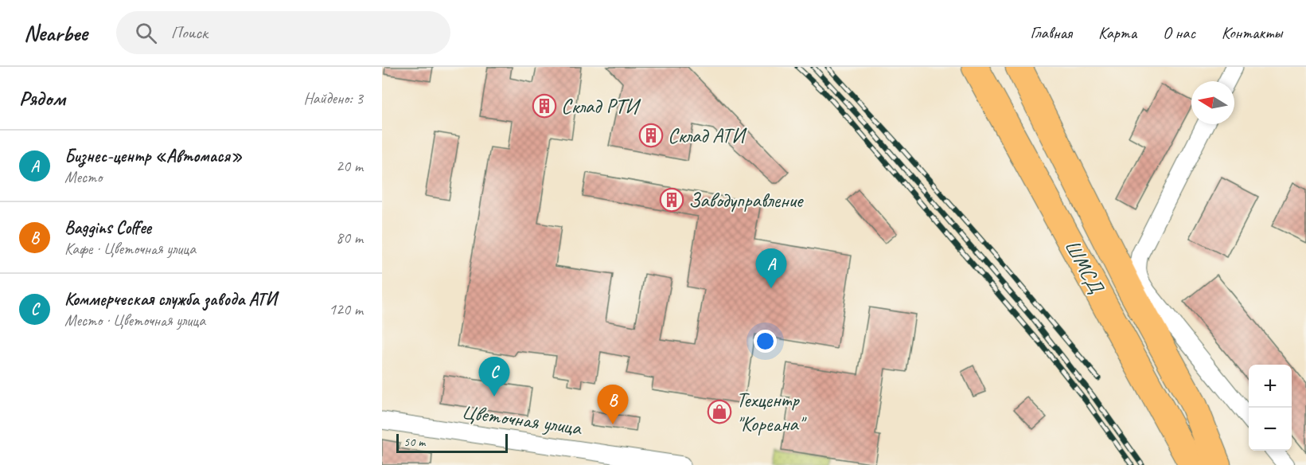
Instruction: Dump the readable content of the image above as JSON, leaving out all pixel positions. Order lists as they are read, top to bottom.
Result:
{
  "streets": {
    "main road": ["ШМСД"],
    "street": ["Цветочная улица"]
  },
  "places": {
    "building": ["Склад РТИ", "Склад АТИ", "Заводуправление"],
    "shop": ["Техцентр \"Кореана\""]
  },
  "scale_bar": "50 m",
  "north": "left",
  "page": {
    "header": "Nearbee",
    "search": "Поиск",
    "nav": [
      "Главная",
      "Карта",
      "О нас",
      "Контакты"
    ],
    "heading": ["Рядом", "Найдено: 3"],
    "list": [
      {
        "mark": "A",
        "name": "Бизнес-центр «Автомася»",
        "note": "Место",
        "value": "20 m"
      },
      {
        "mark": "B",
        "name": "Baggins Coffee",
        "note": "Кафе · Цветочная улица",
        "value": "80 m"
      },
      {
        "mark": "C",
        "name": "Коммерческая служба завода АТИ",
        "note": "Место · Цветочная улица",
        "value": "120 m"
      }
    ],
    "pins": ["A", "C", "B"],
    "map_buttons": ["+", "−"],
    "scale": "50 m"
  }
}
